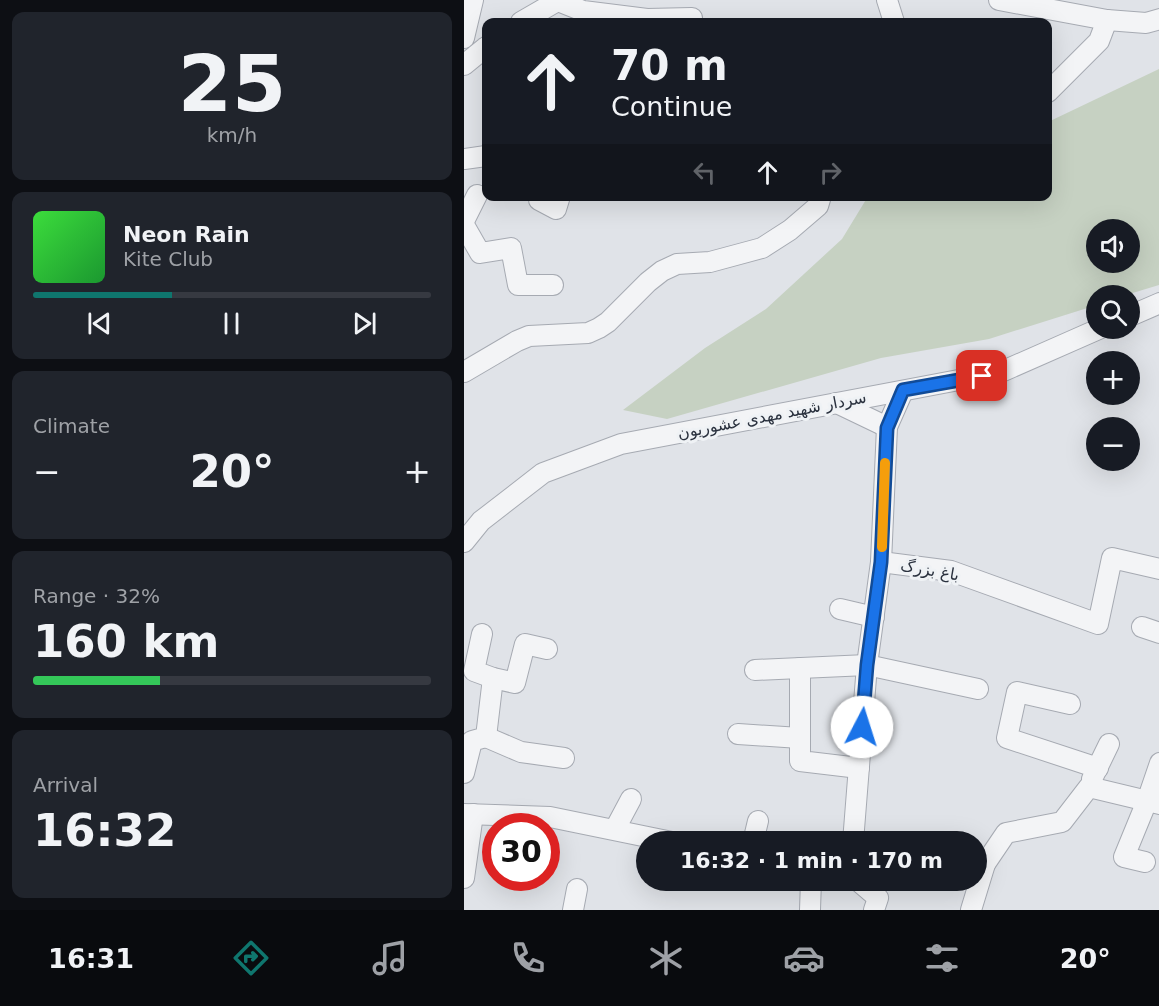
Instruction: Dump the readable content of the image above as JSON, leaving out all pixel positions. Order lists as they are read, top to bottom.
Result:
{
  "streets": {
    "street": ["سردار شهید مهدی عشوریون", "باغ بزرگ"]
  },
  "page": {
    "tile": [
      ["25", "km/h"],
      "Climate",
      ["Range · 32%", "160 km"],
      ["Arrival", "16:32"]
    ],
    "turn": ["70 m", "Continue"],
    "song": ["Neon Rain", "Kite Club"],
    "map_buttons": ["+", "−"],
    "heat": ["−", "20°", "+"],
    "limit": "30",
    "trip": "16:32 · 1 min · 170 m",
    "tabs": ["16:31", "20°"]
  }
}
